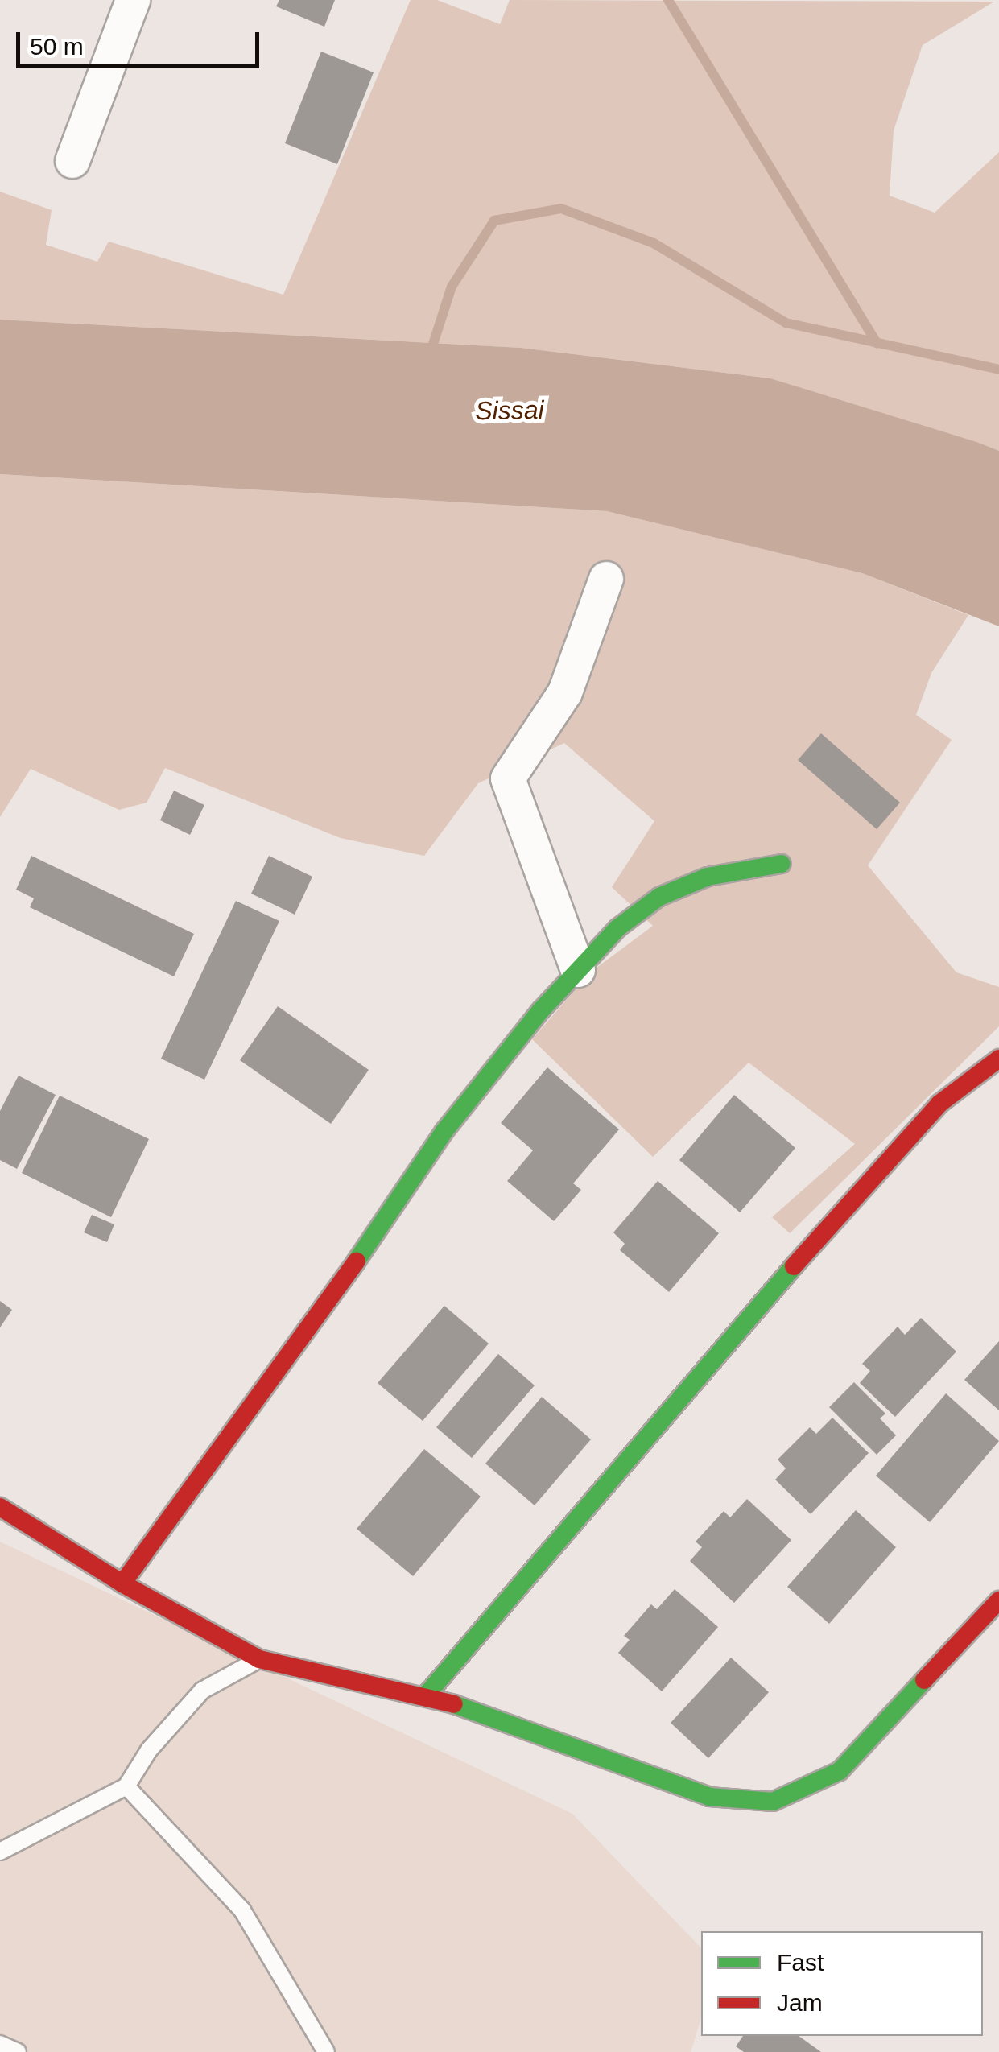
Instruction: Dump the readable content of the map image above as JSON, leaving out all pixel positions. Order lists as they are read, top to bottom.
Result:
{
  "water": ["Sissai"],
  "legend": ["Fast", "Jam"],
  "scale_bar": "50 m"
}
